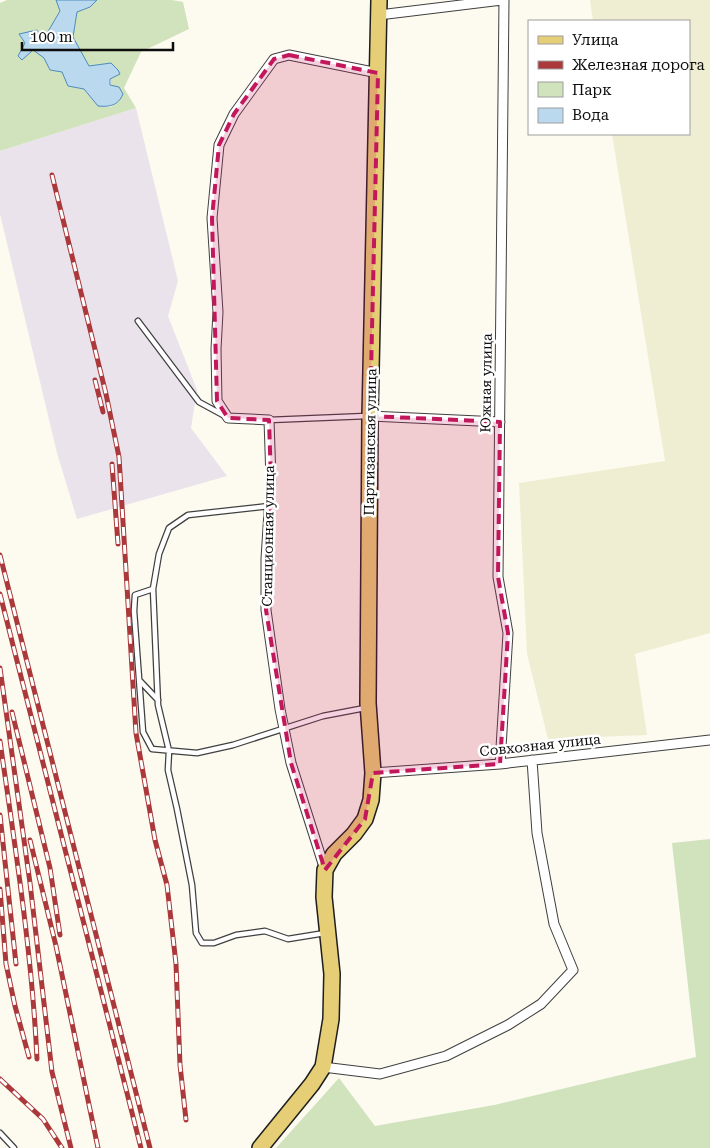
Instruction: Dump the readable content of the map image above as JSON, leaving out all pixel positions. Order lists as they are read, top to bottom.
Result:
{
  "streets": {
    "main road": ["Партизанская улица", "Станционная улица"],
    "street": ["Южная улица", "Совхозная улица"]
  },
  "crossings": [
    ["Южная улица", "Совхозная улица"],
    ["Партизанская улица", "Станционная улица"],
    ["Партизанская улица", "Совхозная улица"]
  ],
  "legend": [
    "Улица",
    "Железная дорога",
    "Парк",
    "Вода"
  ],
  "scale_bar": "100 m"
}
